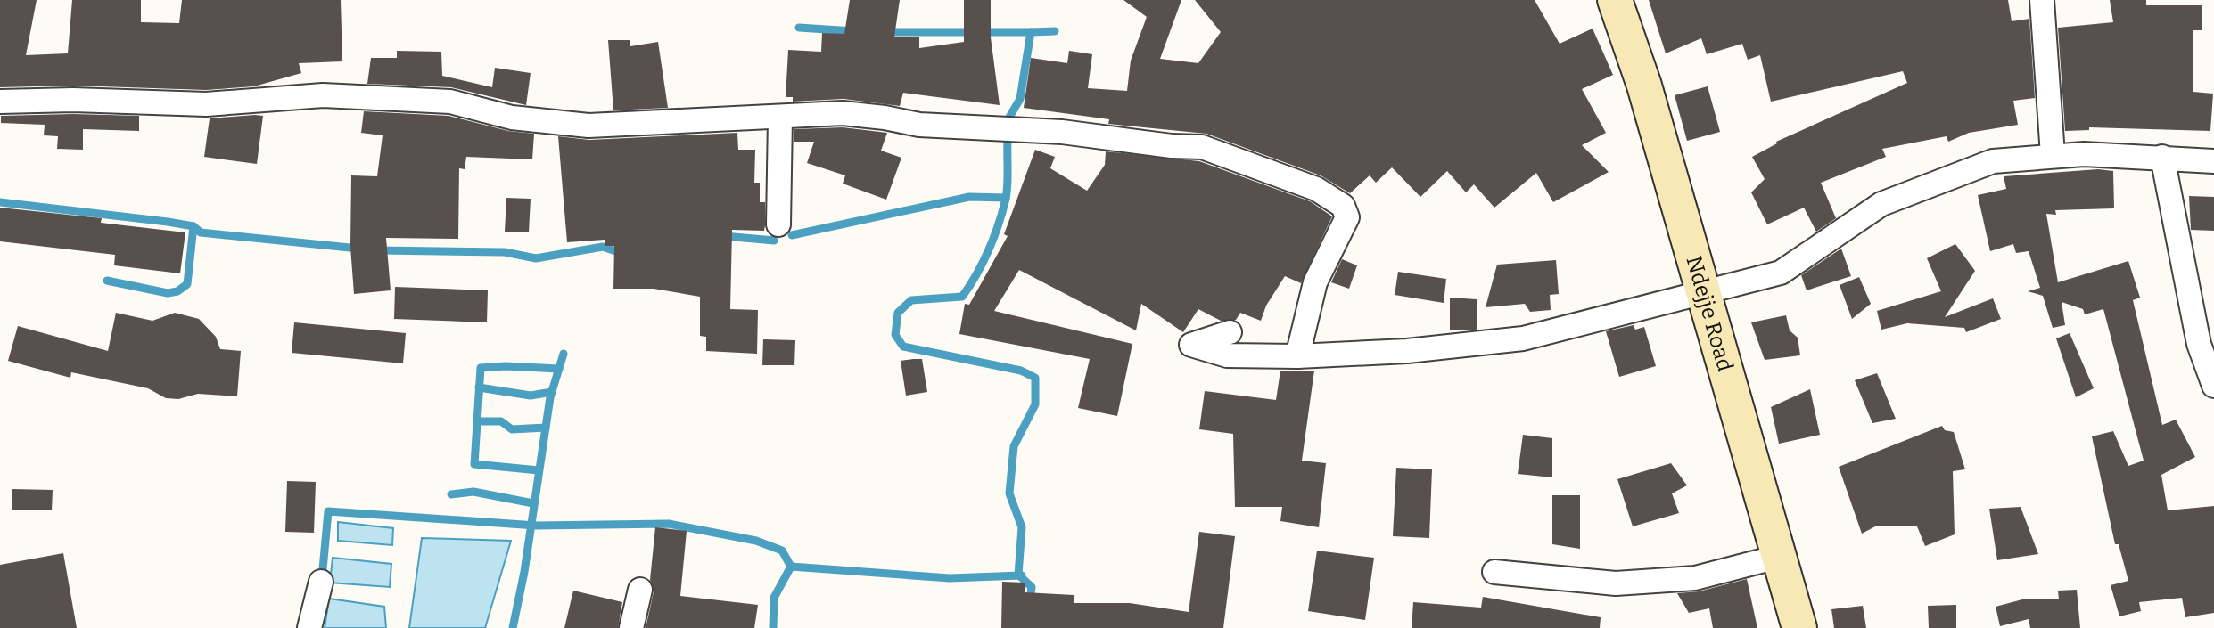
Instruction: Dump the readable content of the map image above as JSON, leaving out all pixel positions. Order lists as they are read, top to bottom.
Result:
{
  "streets": {
    "street": ["Ndejje Road"]
  }
}
